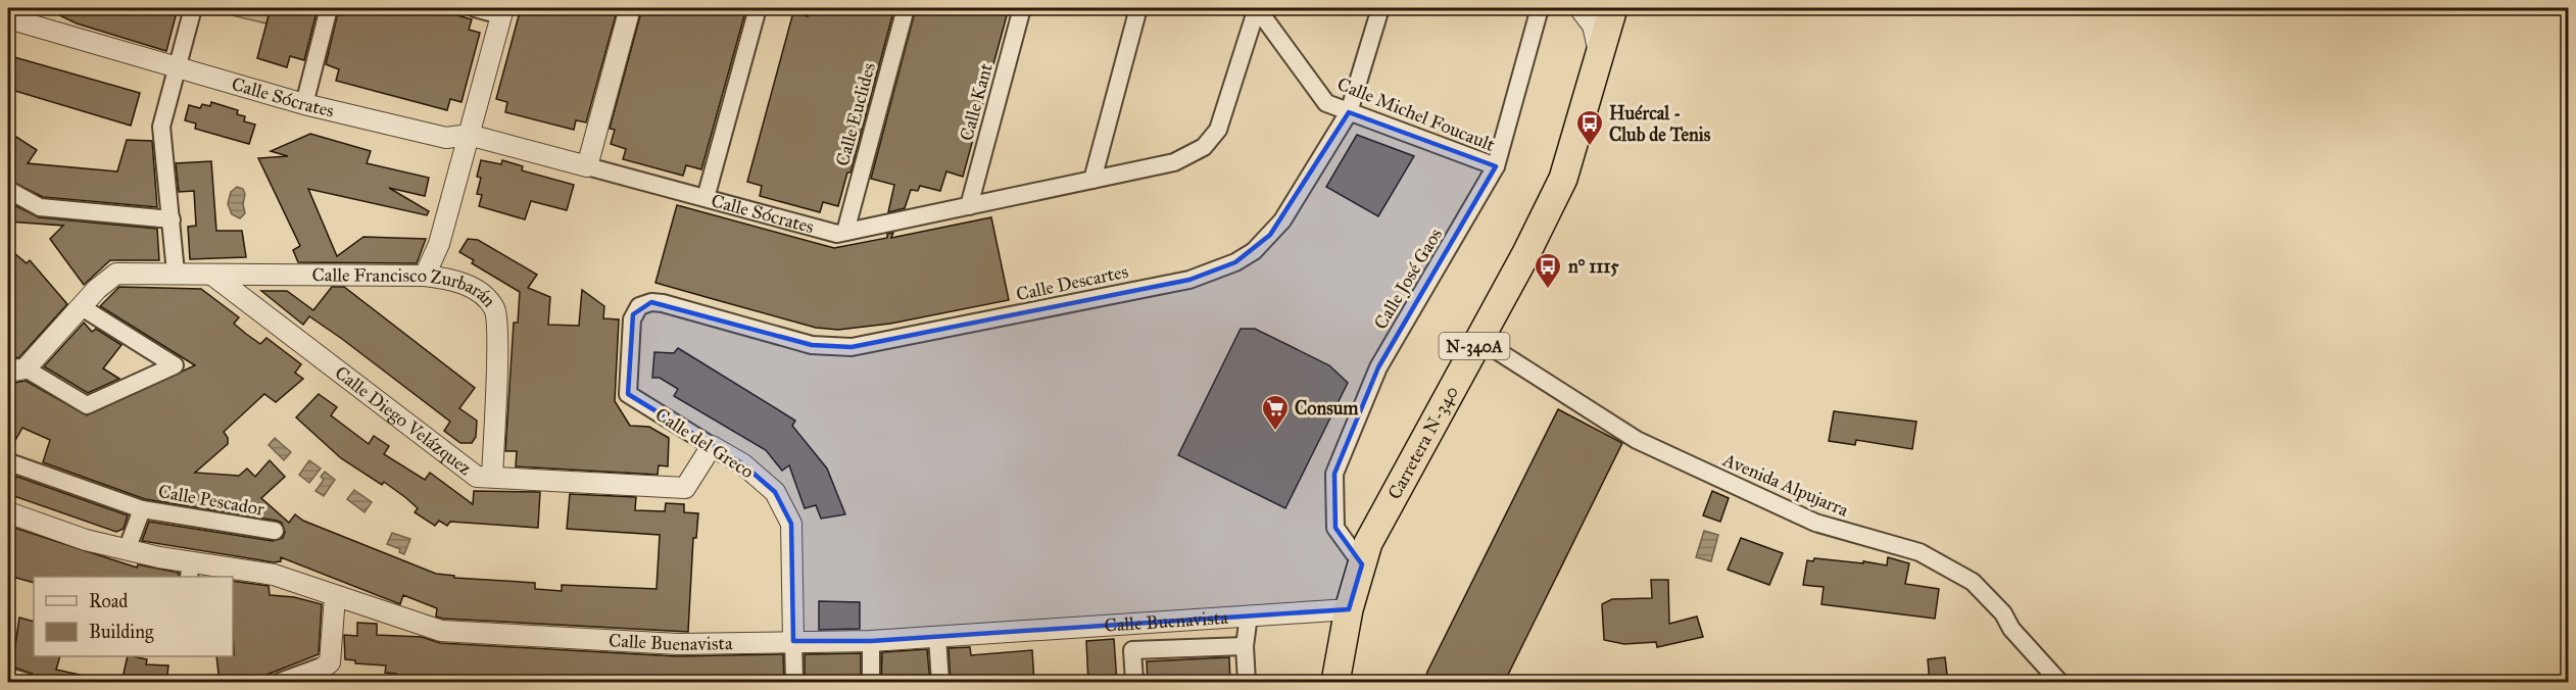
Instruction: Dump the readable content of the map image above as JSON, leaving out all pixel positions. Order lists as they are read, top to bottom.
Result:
{
  "streets": {
    "highway": ["N-340A", "Carretera N-340"],
    "street": [
      "Calle Sócrates",
      "Calle Kant",
      "Calle Euclides",
      "Calle Michel Foucault",
      "Calle José Gaos",
      "Calle Descartes",
      "Calle Francisco Zurbarán",
      "Calle Diego Velázquez",
      "Calle del Greco",
      "Avenida Alpujarra",
      "Calle Pescador",
      "Calle Buenavista"
    ]
  },
  "crossings": [
    ["Calle Sócrates", "Calle Kant"],
    ["Calle Sócrates", "Calle Euclides"],
    ["Calle Sócrates", "Calle Michel Foucault"],
    ["Calle Michel Foucault", "Calle José Gaos"],
    ["Calle Michel Foucault", "Calle Descartes"],
    ["Calle José Gaos", "Carretera N-340"],
    ["Calle Descartes", "Calle del Greco"],
    ["Calle Francisco Zurbarán", "Calle Diego Velázquez"],
    ["Calle Diego Velázquez", "Calle del Greco"],
    ["Calle del Greco", "Calle Buenavista"],
    ["Carretera N-340", "Avenida Alpujarra"],
    ["Carretera N-340", "Calle Buenavista"],
    ["Calle Pescador", "Calle Buenavista"]
  ],
  "places": {
    "bus stop": ["Huércal - Club de Tenis", "n° 1115"],
    "supermarket": ["Consum"]
  },
  "legend": ["Road", "Building"]
}
